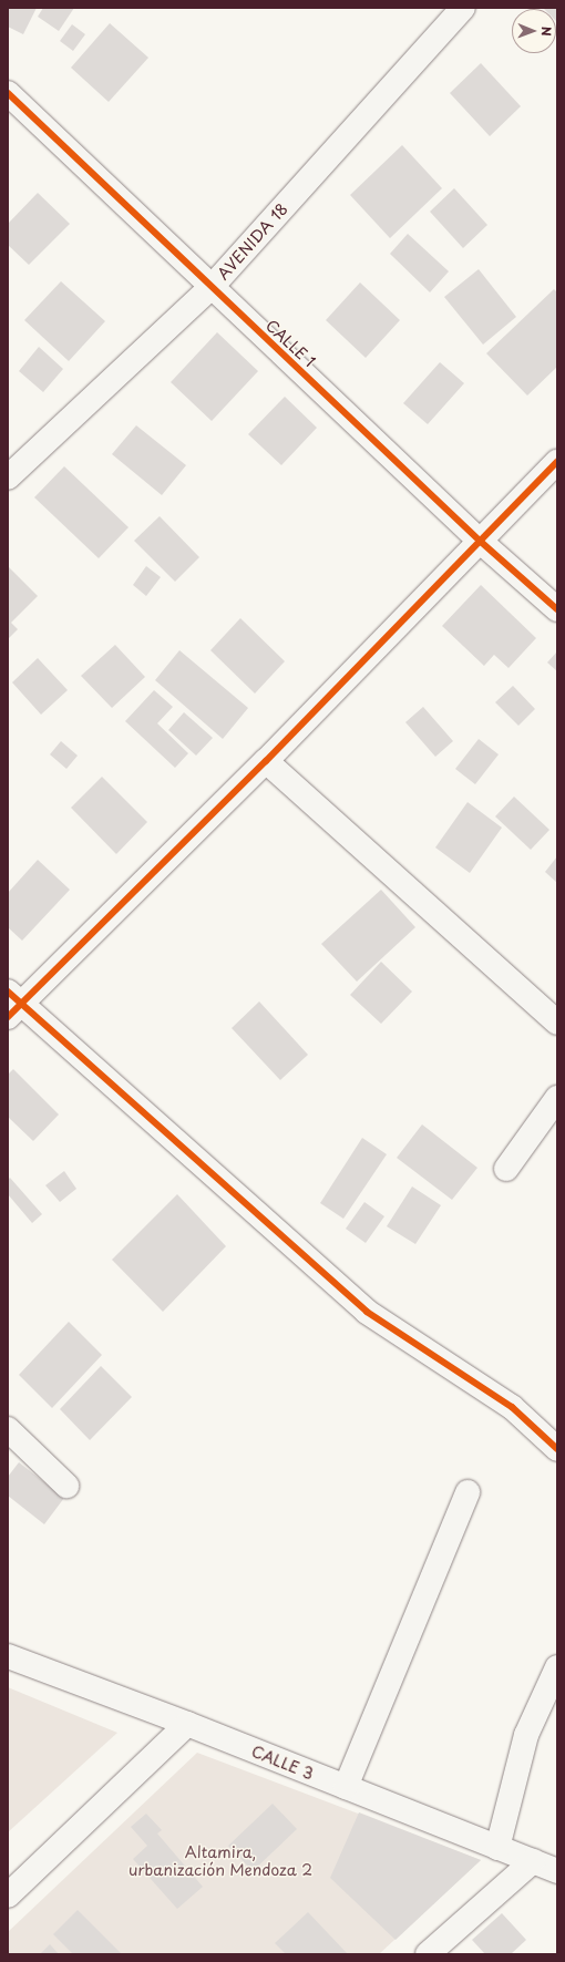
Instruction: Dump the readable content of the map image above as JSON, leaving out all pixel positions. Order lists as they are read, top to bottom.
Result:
{
  "streets": {
    "street": ["AVENIDA 18", "CALLE 1", "CALLE 3"]
  },
  "crossings": [
    ["AVENIDA 18", "CALLE 1"]
  ],
  "parks": ["Altamira, urbanización Mendoza 2"],
  "north": "right"
}
